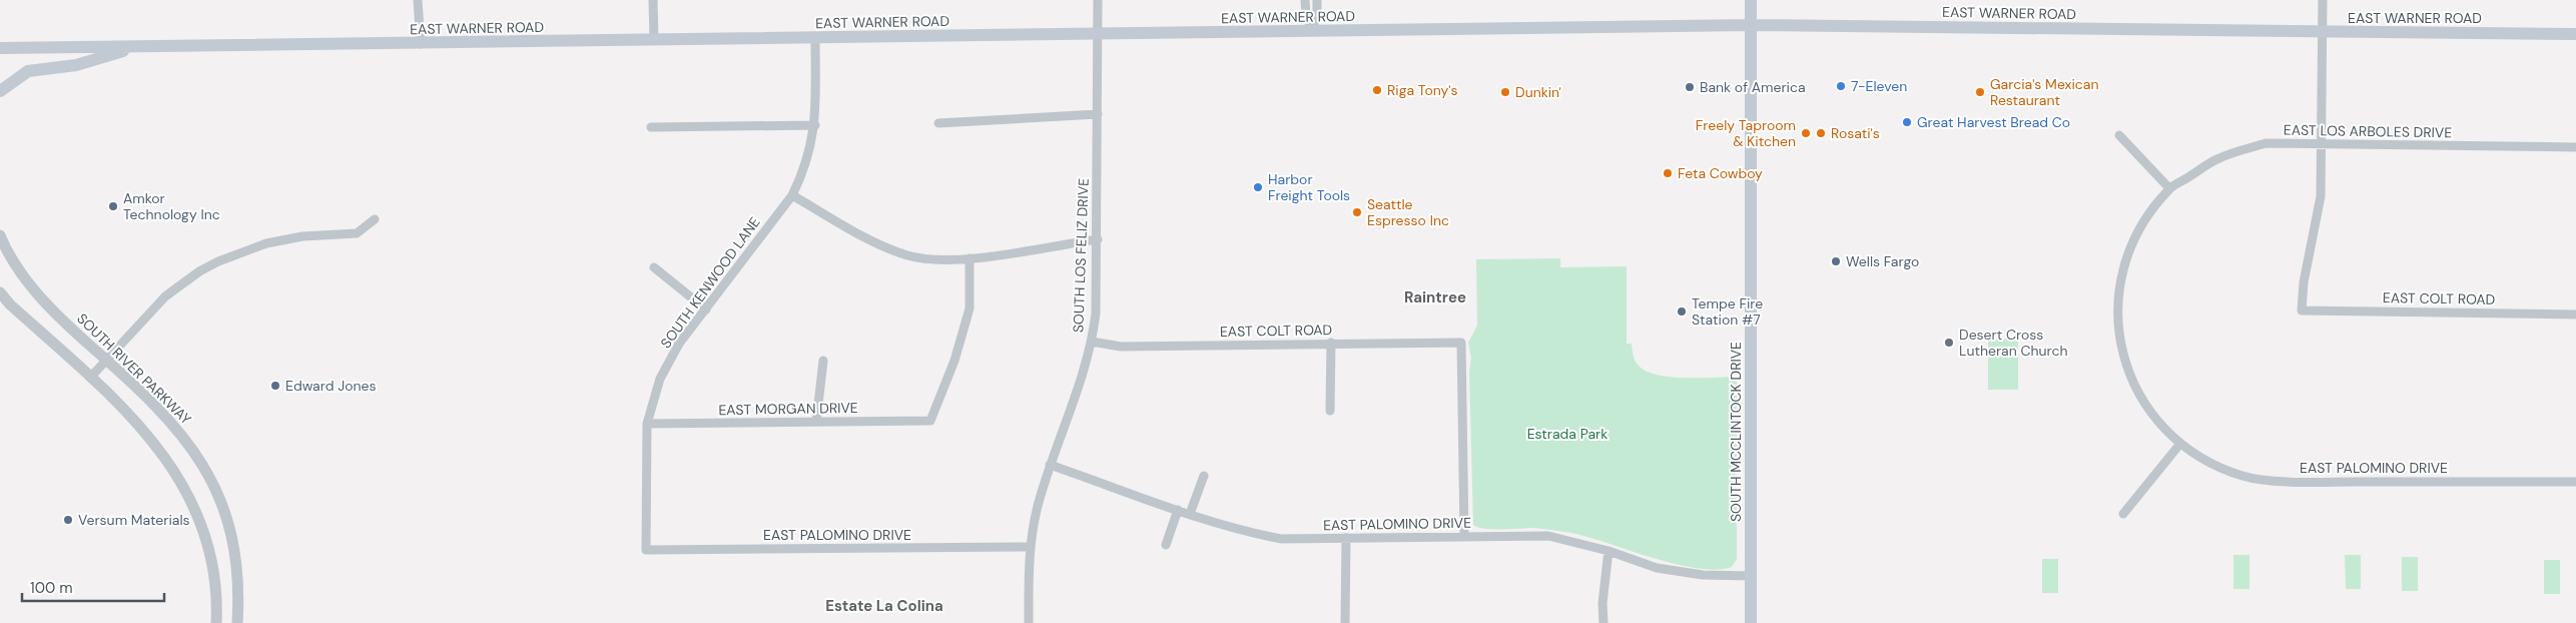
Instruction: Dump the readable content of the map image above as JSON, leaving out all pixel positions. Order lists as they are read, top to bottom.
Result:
{
  "streets": {
    "main road": ["EAST WARNER ROAD", "SOUTH MCCLINTOCK DRIVE"],
    "street": [
      "EAST LOS ARBOLES DRIVE",
      "SOUTH LOS FELIZ DRIVE",
      "SOUTH KENWOOD LANE",
      "EAST COLT ROAD",
      "SOUTH RIVER PARKWAY",
      "EAST MORGAN DRIVE",
      "EAST PALOMINO DRIVE"
    ]
  },
  "crossings": [
    ["EAST WARNER ROAD", "SOUTH LOS FELIZ DRIVE"],
    ["EAST WARNER ROAD", "SOUTH KENWOOD LANE"],
    ["EAST WARNER ROAD", "SOUTH MCCLINTOCK DRIVE"],
    ["EAST LOS ARBOLES DRIVE", "EAST COLT ROAD"],
    ["EAST LOS ARBOLES DRIVE", "EAST PALOMINO DRIVE"],
    ["SOUTH LOS FELIZ DRIVE", "EAST COLT ROAD"],
    ["SOUTH LOS FELIZ DRIVE", "EAST PALOMINO DRIVE"],
    ["SOUTH KENWOOD LANE", "EAST MORGAN DRIVE"],
    ["SOUTH KENWOOD LANE", "EAST PALOMINO DRIVE"],
    ["EAST COLT ROAD", "EAST PALOMINO DRIVE"],
    ["SOUTH MCCLINTOCK DRIVE", "EAST PALOMINO DRIVE"]
  ],
  "districts": ["Raintree", "Estate La Colina"],
  "parks": ["Estrada Park"],
  "places": [
    "7-Eleven",
    "Bank of America",
    "Riga Tony's",
    "Dunkin'",
    "Garcia's Mexican Restaurant",
    "Great Harvest Bread Co",
    "Freely Taproom & Kitchen",
    "Rosati's",
    "Feta Cowboy",
    "Harbor Freight Tools",
    "Amkor Technology Inc",
    "Seattle Espresso Inc",
    "Wells Fargo",
    "Tempe Fire Station #7",
    "Desert Cross Lutheran Church",
    "Edward Jones",
    "Versum Materials"
  ],
  "scale_bar": "100 m"
}
